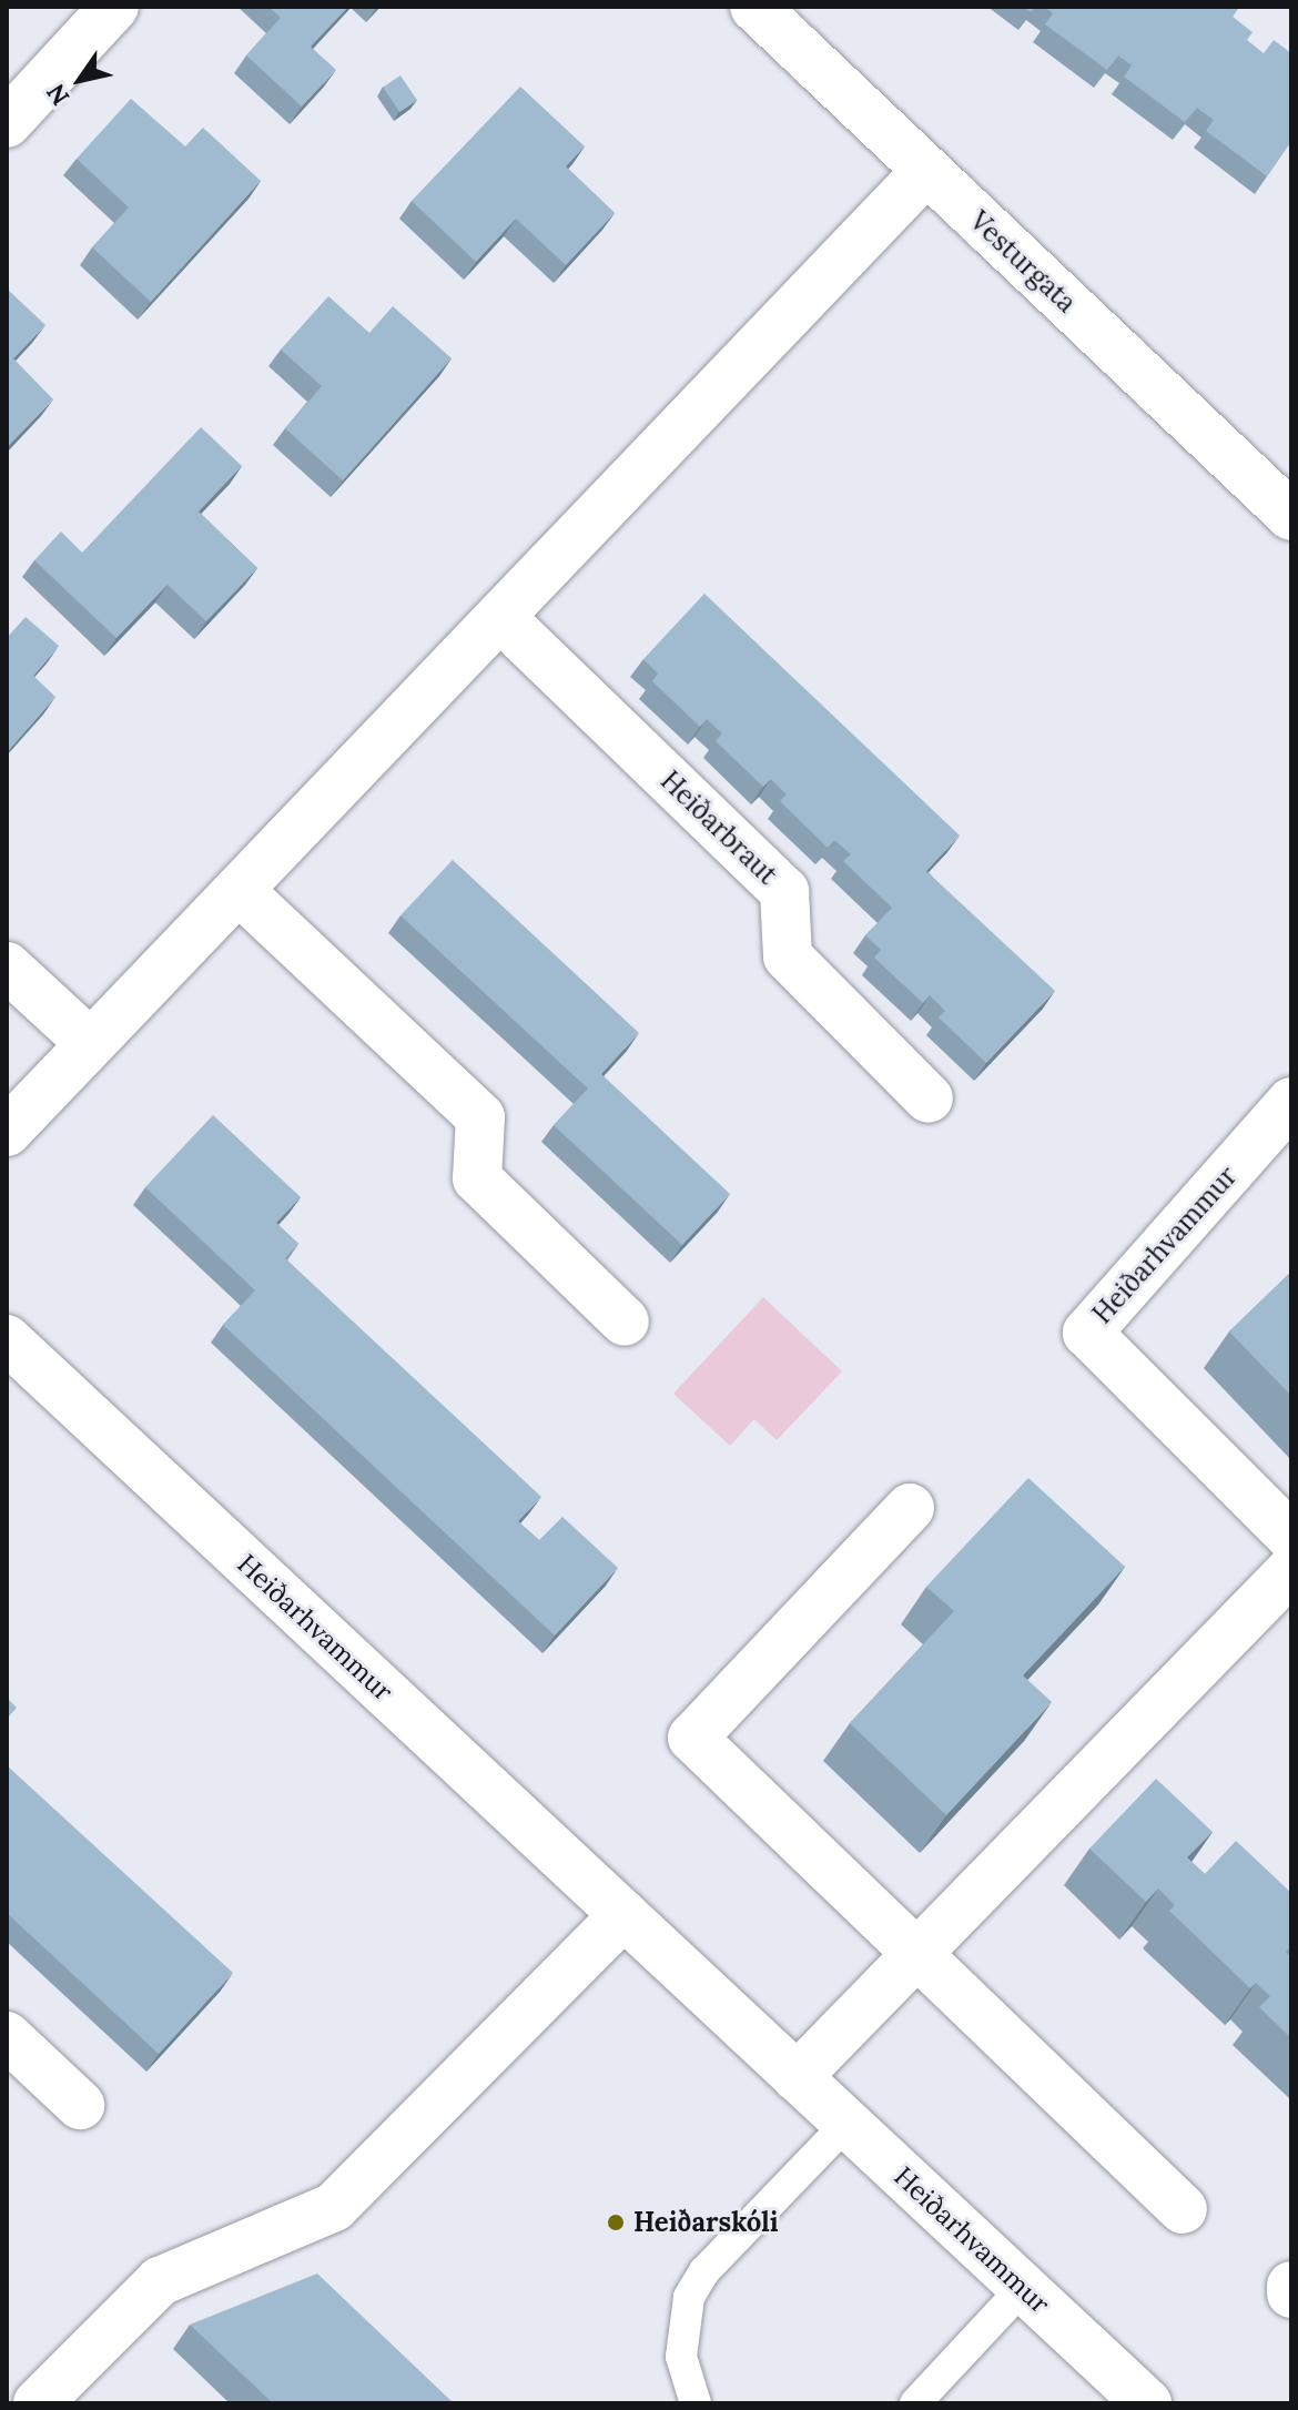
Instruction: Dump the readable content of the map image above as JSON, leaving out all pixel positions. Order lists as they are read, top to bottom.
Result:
{
  "streets": {
    "street": ["Vesturgata", "Heiðarbraut", "Heiðarhvammur"]
  },
  "places": ["Heiðarskóli"],
  "north": "bottom left"
}
